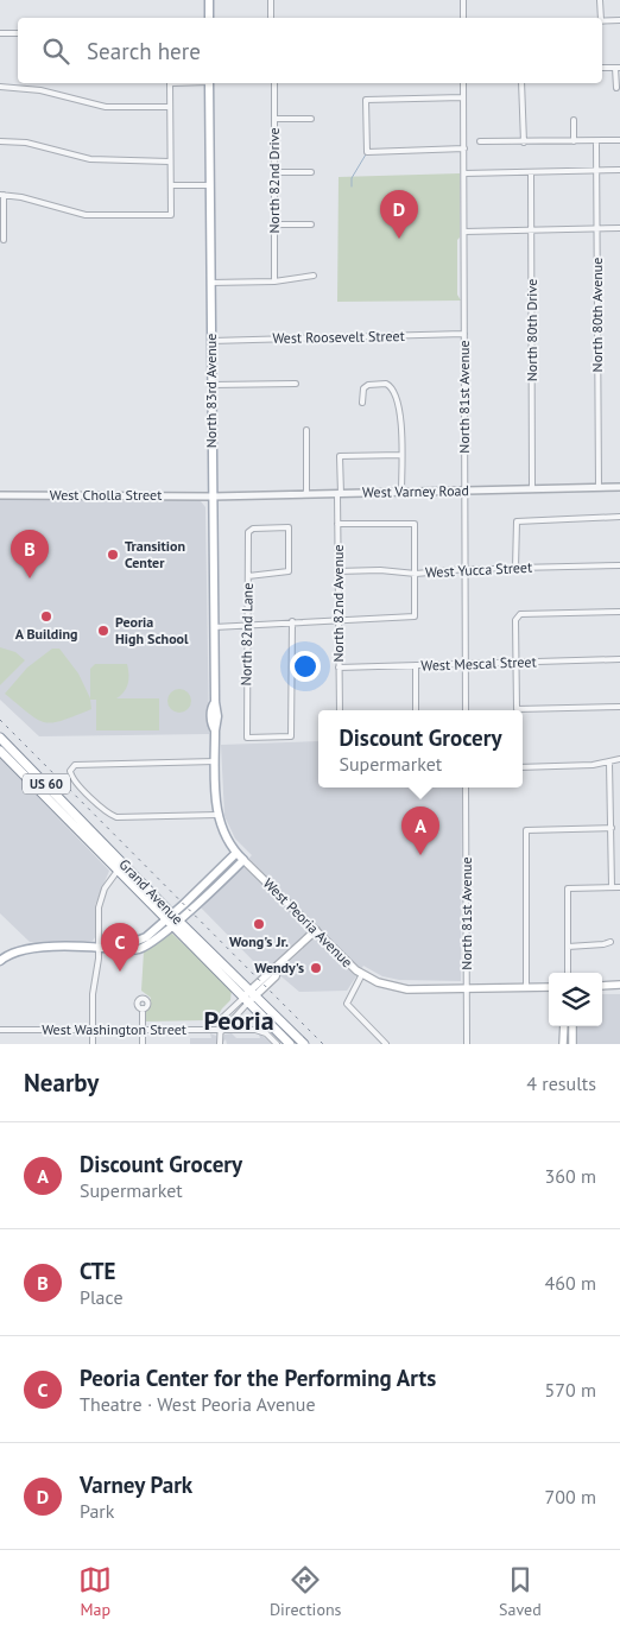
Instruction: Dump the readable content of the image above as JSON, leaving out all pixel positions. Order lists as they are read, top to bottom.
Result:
{
  "streets": {
    "highway": ["US 60", "Grand Avenue"],
    "main road": ["North 83rd Avenue", "West Peoria Avenue"],
    "street": [
      "North 82nd Drive",
      "North 80th Avenue",
      "North 80th Drive",
      "West Roosevelt Street",
      "North 81st Avenue",
      "West Varney Road",
      "West Cholla Street",
      "West Yucca Street",
      "North 82nd Avenue",
      "North 82nd Lane",
      "West Mescal Street",
      "West Washington Street"
    ]
  },
  "crossings": [
    ["North 80th Avenue", "West Varney Road"],
    ["North 80th Drive", "West Varney Road"],
    ["West Roosevelt Street", "North 83rd Avenue"],
    ["West Roosevelt Street", "North 81st Avenue"],
    ["North 83rd Avenue", "West Varney Road"],
    ["North 83rd Avenue", "West Cholla Street"],
    ["North 83rd Avenue", "West Peoria Avenue"],
    ["North 81st Avenue", "West Varney Road"],
    ["North 81st Avenue", "West Yucca Street"],
    ["North 81st Avenue", "West Mescal Street"],
    ["North 81st Avenue", "West Peoria Avenue"],
    ["West Varney Road", "West Cholla Street"],
    ["West Varney Road", "North 82nd Avenue"],
    ["West Yucca Street", "North 82nd Avenue"],
    ["North 82nd Avenue", "West Mescal Street"]
  ],
  "districts": ["Peoria"],
  "places": [
    "Transition Center",
    "A Building",
    "Peoria High School",
    "Wong's Jr.",
    "Wendy's"
  ],
  "page": {
    "search": "Search here",
    "pins": [
      "D",
      "B",
      "A",
      "C"
    ],
    "popup": ["Discount Grocery", "Supermarket"],
    "heading": ["Nearby", "4 results"],
    "list": [
      {
        "mark": "A",
        "name": "Discount Grocery",
        "note": "Supermarket",
        "value": "360 m"
      },
      {
        "mark": "B",
        "name": "CTE",
        "note": "Place",
        "value": "460 m"
      },
      {
        "mark": "C",
        "name": "Peoria Center for the Performing Arts",
        "note": "Theatre · West Peoria Avenue",
        "value": "570 m"
      },
      {
        "mark": "D",
        "name": "Varney Park",
        "note": "Park",
        "value": "700 m"
      }
    ],
    "nav": ["Map", "Directions", "Saved"]
  }
}
